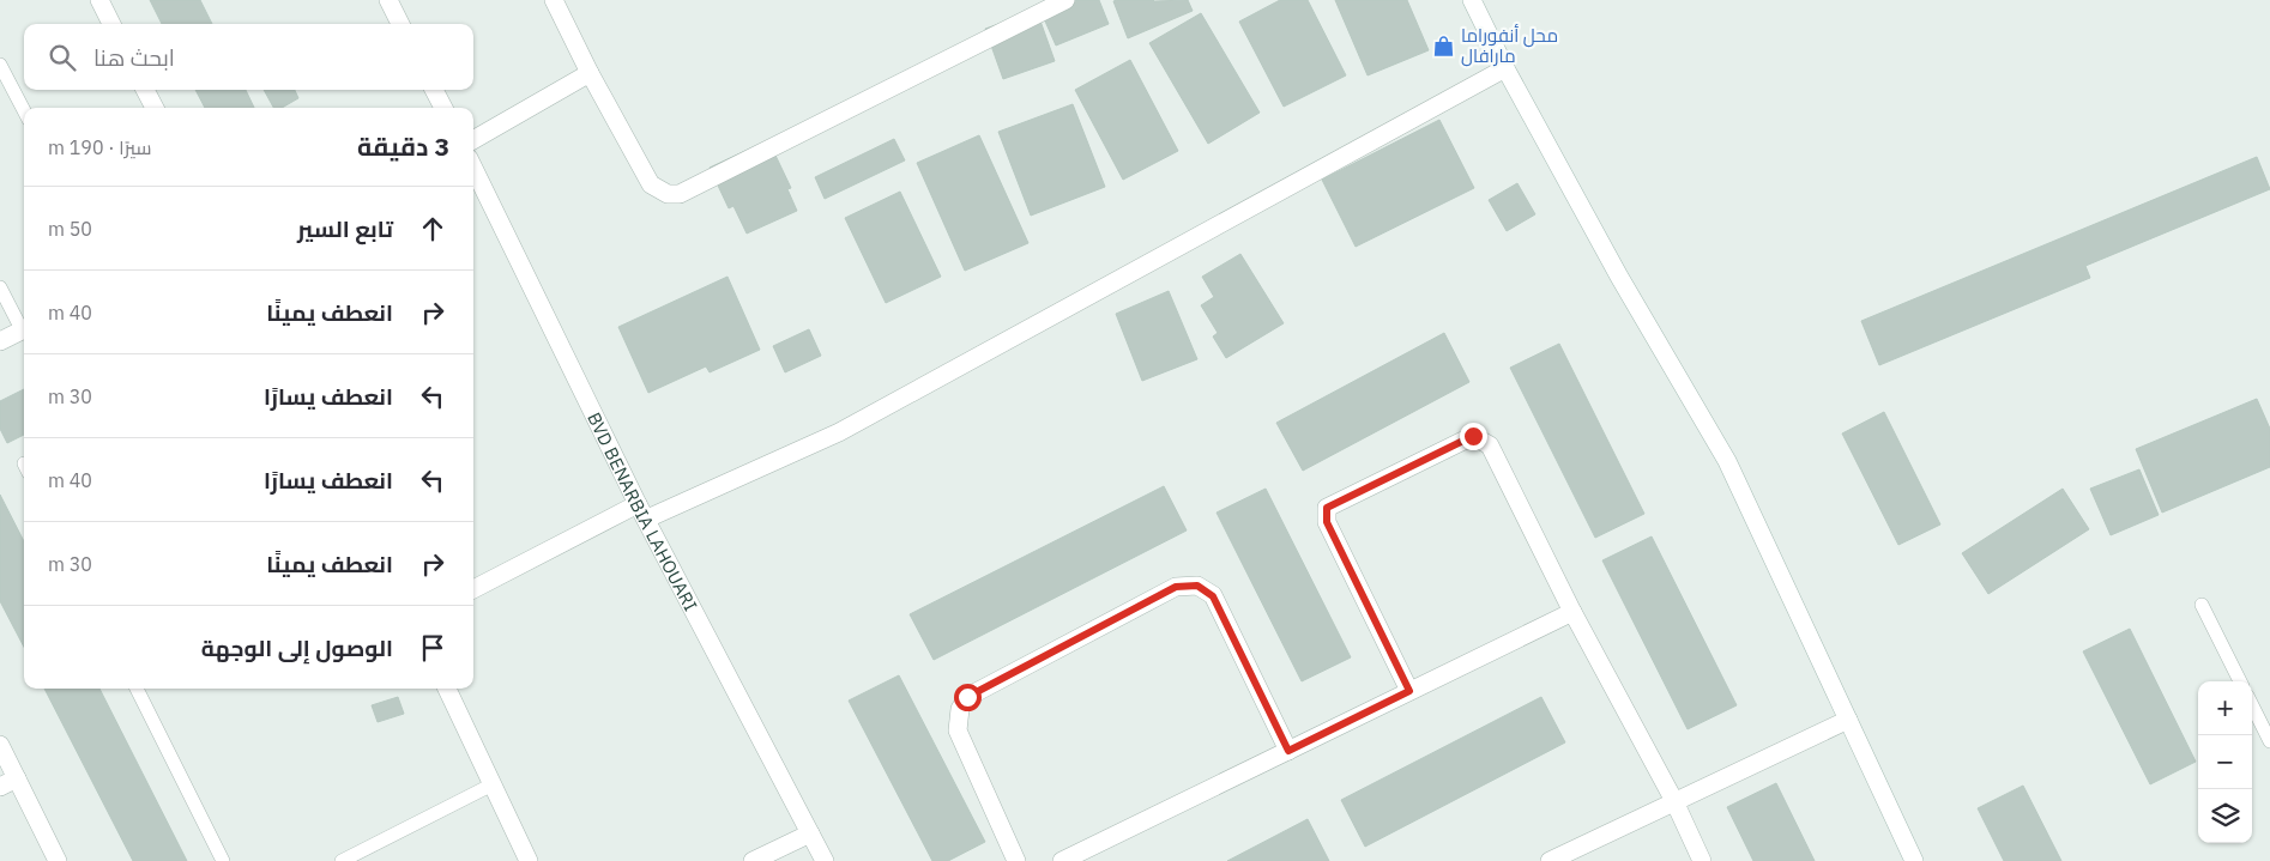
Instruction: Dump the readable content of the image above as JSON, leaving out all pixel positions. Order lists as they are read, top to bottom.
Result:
{
  "streets": {
    "street": ["BVD BENARBIA LAHOUARI"]
  },
  "places": {
    "shop": ["محل أنفوراما مارافال"]
  },
  "page": {
    "search": "ابحث هنا",
    "heading": ["3 دقيقة", "سيرًا · 190 m"],
    "list": [
      ["تابع السير", "50 m"],
      ["انعطف يمينًا", "40 m"],
      ["انعطف يسارًا", "30 m"],
      ["انعطف يسارًا", "40 m"],
      ["انعطف يمينًا", "30 m"],
      "الوصول إلى الوجهة"
    ],
    "map_buttons": ["+", "−"]
  }
}
